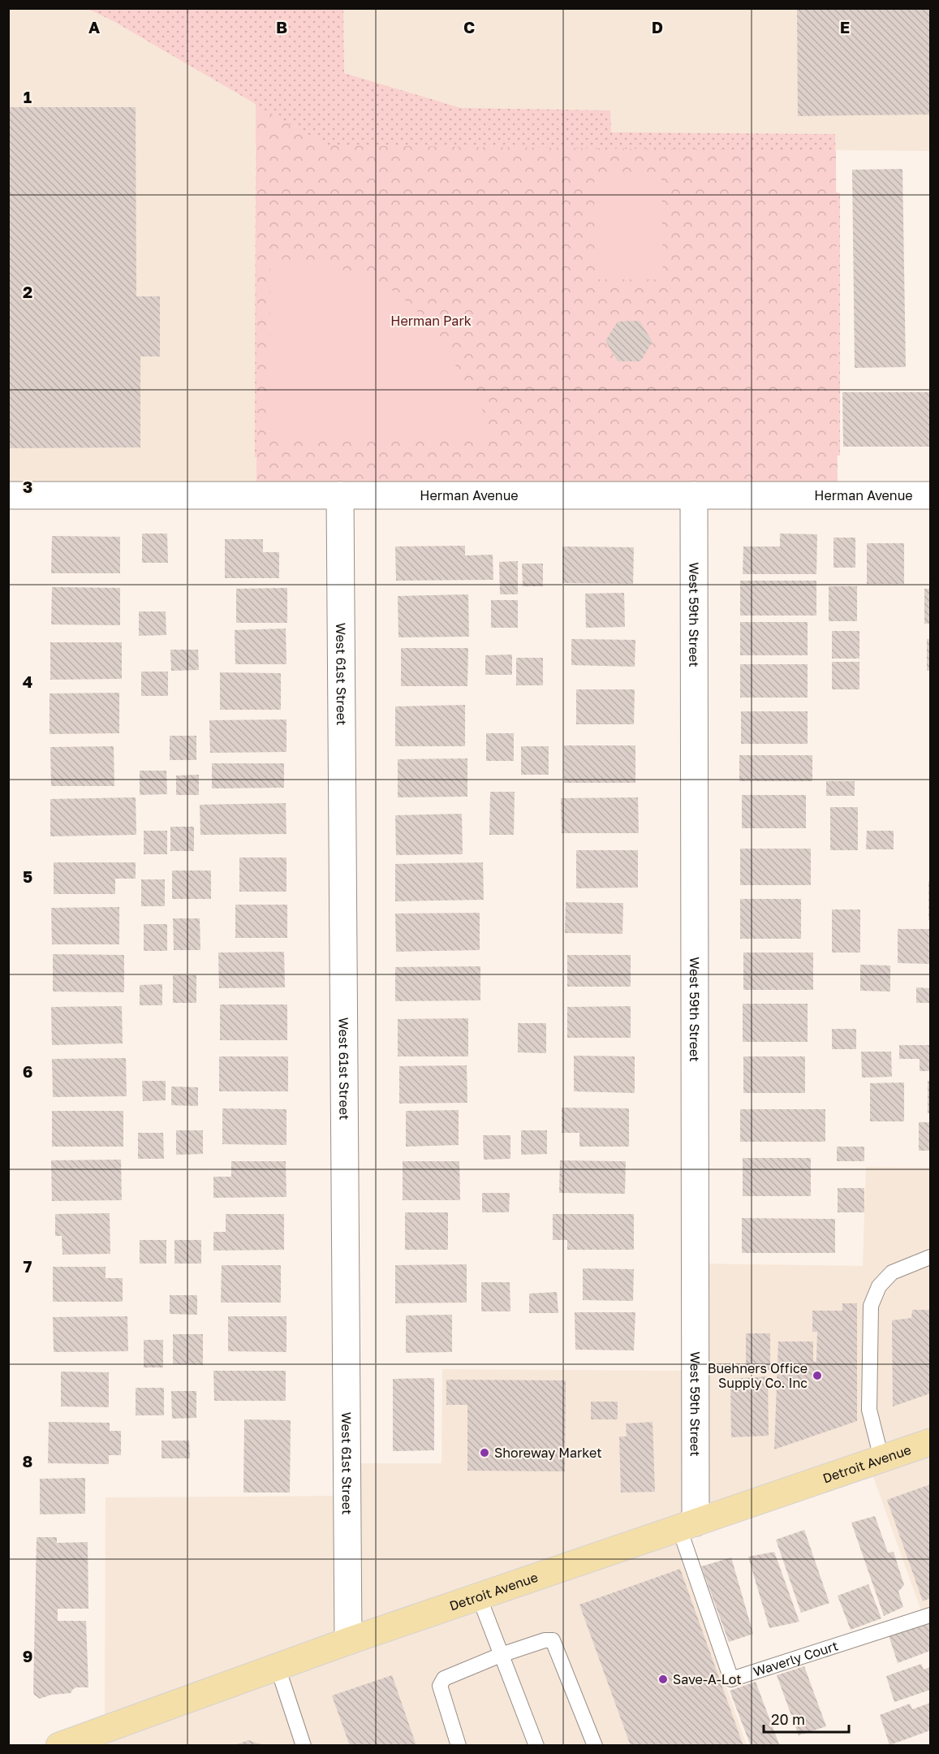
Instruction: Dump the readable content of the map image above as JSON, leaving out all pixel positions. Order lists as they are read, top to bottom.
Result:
{
  "streets": {
    "main road": ["Detroit Avenue"],
    "street": ["Herman Avenue", "West 59th Street", "West 61st Street"],
    "lane": ["Waverly Court"]
  },
  "crossings": [
    ["Herman Avenue", "West 59th Street"],
    ["Herman Avenue", "West 61st Street"],
    ["West 59th Street", "Detroit Avenue"],
    ["West 59th Street", "Waverly Court"],
    ["West 61st Street", "Detroit Avenue"],
    ["Detroit Avenue", "Waverly Court"]
  ],
  "parks": ["Herman Park"],
  "places": ["Buehners Office Supply Co. Inc", "Shoreway Market", "Save-A-Lot"],
  "scale_bar": "20 m",
  "grid": {
    "columns": [
      "A",
      "B",
      "C",
      "D",
      "E"
    ],
    "rows": [
      "1",
      "2",
      "3",
      "4",
      "5",
      "6",
      "7",
      "8",
      "9"
    ]
  }
}
